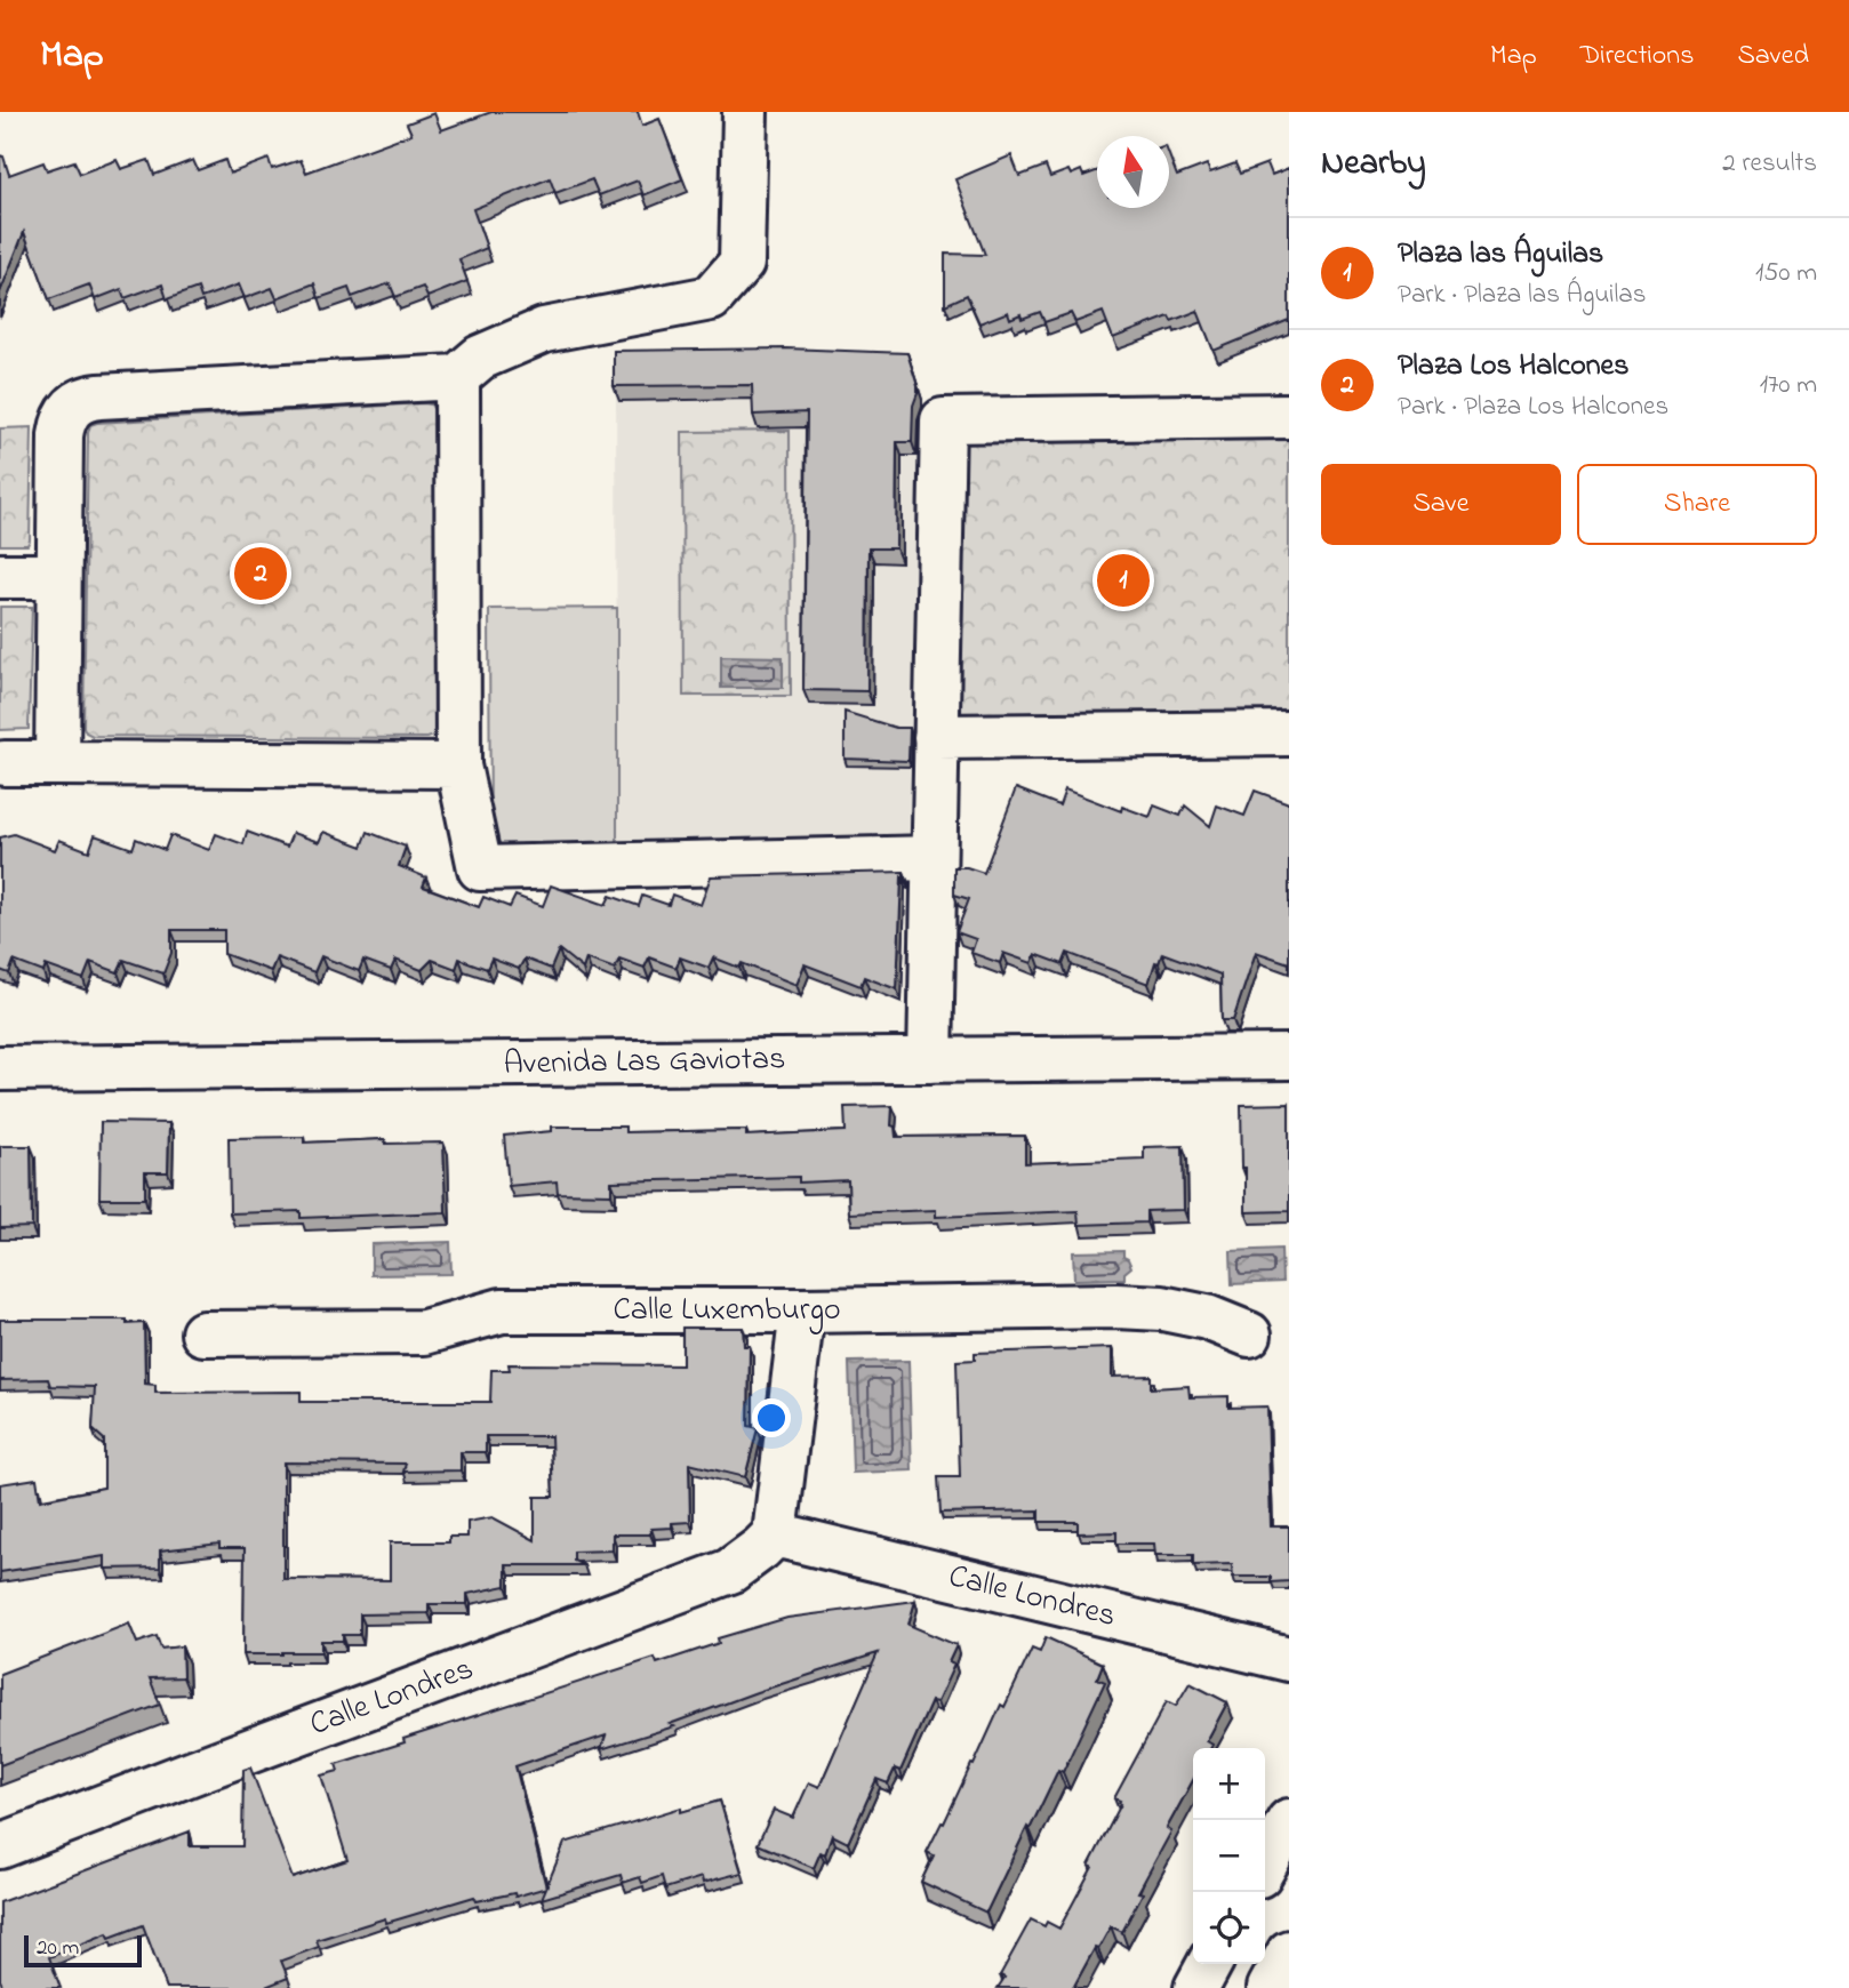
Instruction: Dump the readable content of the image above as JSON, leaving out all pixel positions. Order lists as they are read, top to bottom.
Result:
{
  "streets": {
    "street": ["Avenida Las Gaviotas", "Calle Luxemburgo", "Calle Londres"]
  },
  "scale_bar": "20 m",
  "north": "top",
  "page": {
    "header": "Map",
    "nav": ["Map", "Directions", "Saved"],
    "heading": ["Nearby", "2 results"],
    "list": [
      {
        "mark": "1",
        "name": "Plaza las Águilas",
        "note": "Park · Plaza las Águilas",
        "value": "150 m"
      },
      {
        "mark": "2",
        "name": "Plaza Los Halcones",
        "note": "Park · Plaza Los Halcones",
        "value": "170 m"
      }
    ],
    "buttons": ["Save", "Share"],
    "pins": ["2", "1"],
    "map_buttons": ["+", "−"],
    "scale": "20 m"
  }
}
